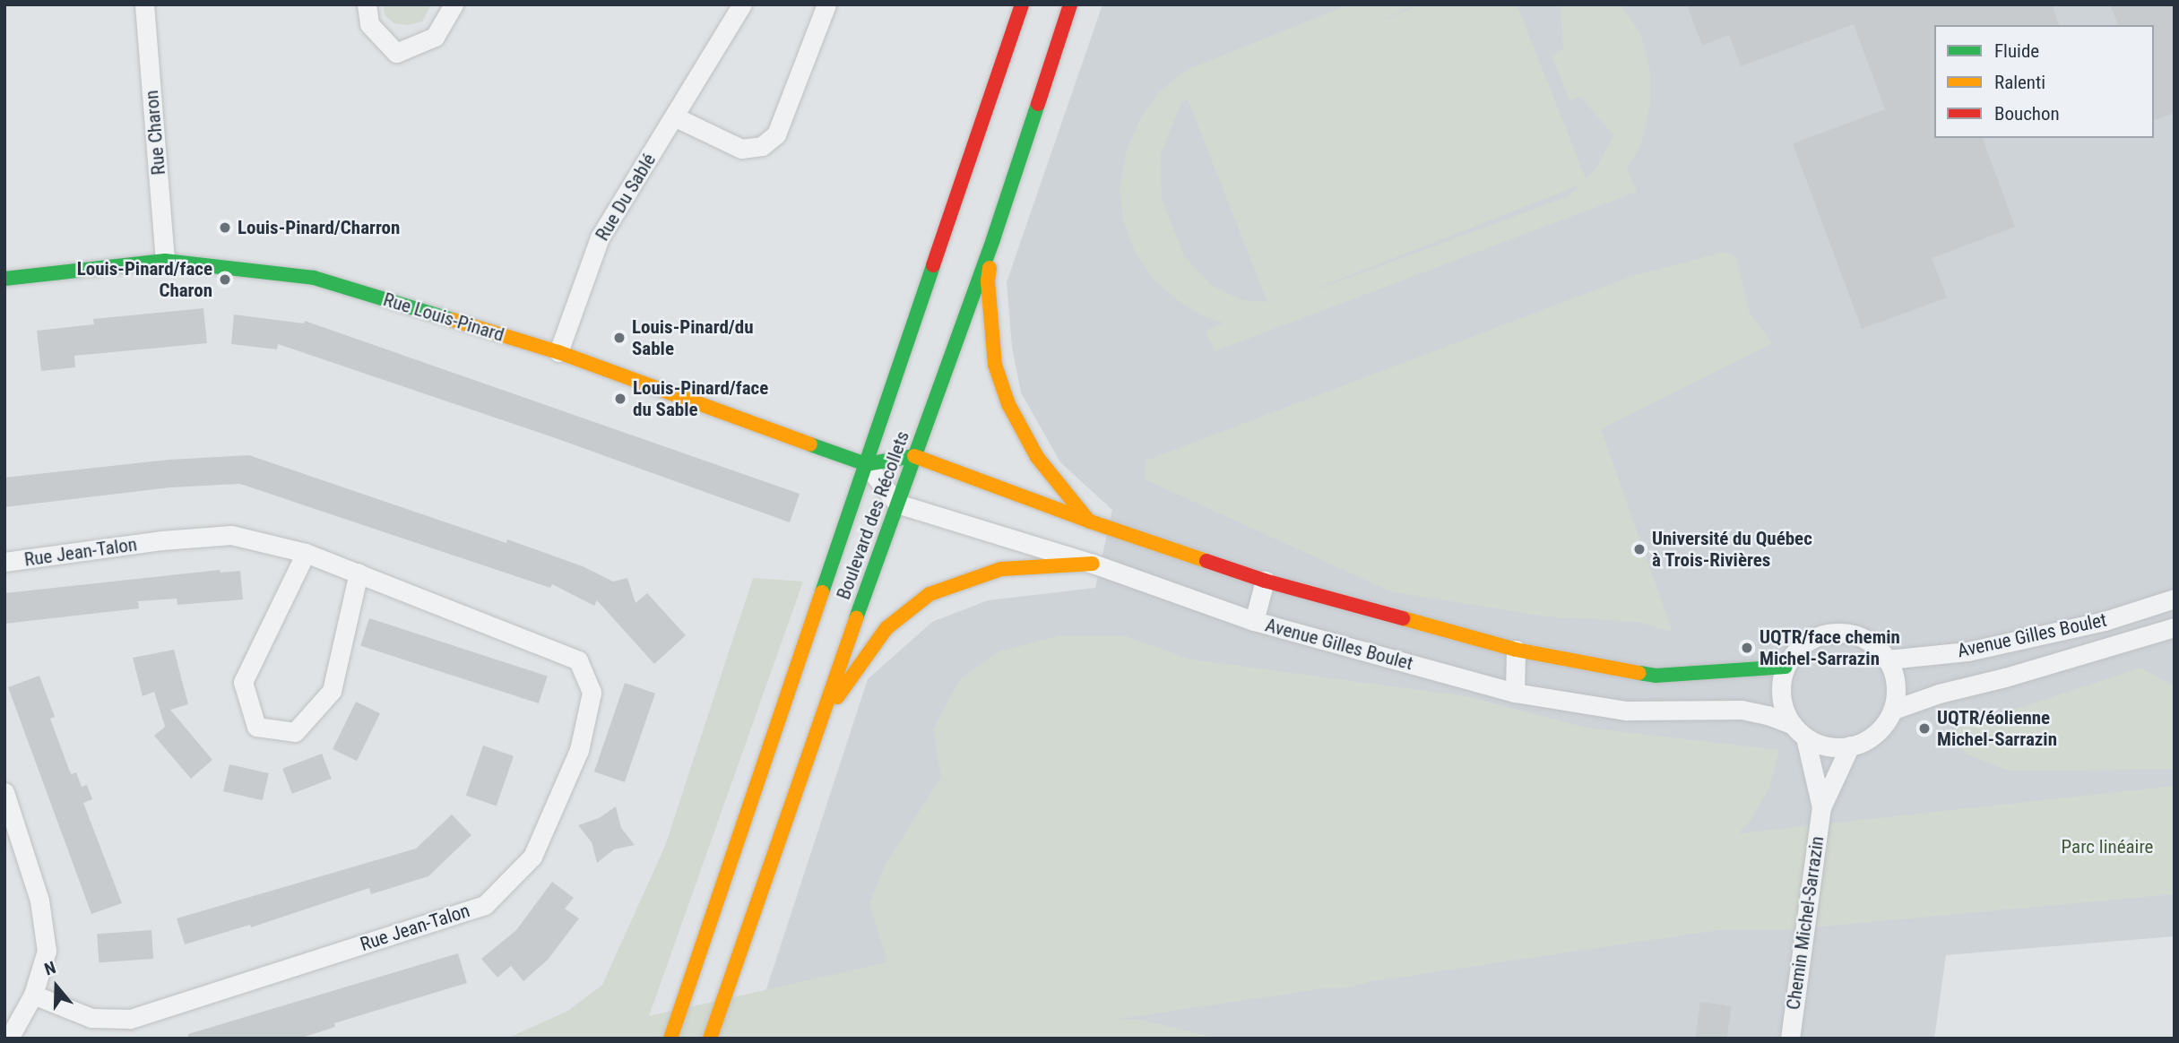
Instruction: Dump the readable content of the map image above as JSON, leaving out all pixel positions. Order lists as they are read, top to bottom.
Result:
{
  "streets": {
    "main road": ["Rue Louis-Pinard", "Boulevard des Récollets"],
    "street": [
      "Rue Charon",
      "Rue Du Sablé",
      "Rue Jean-Talon",
      "Avenue Gilles Boulet",
      "Chemin Michel-Sarrazin"
    ]
  },
  "crossings": [
    ["Rue Charon", "Rue Louis-Pinard"],
    ["Rue Du Sablé", "Rue Louis-Pinard"],
    ["Rue Louis-Pinard", "Boulevard des Récollets"],
    ["Boulevard des Récollets", "Avenue Gilles Boulet"],
    ["Avenue Gilles Boulet", "Chemin Michel-Sarrazin"]
  ],
  "parks": ["Parc linéaire"],
  "places": [
    "Louis-Pinard/Charron",
    "Louis-Pinard/face Charon",
    "Louis-Pinard/du Sable",
    "Louis-Pinard/face du Sable",
    "Université du Québec à Trois-Rivières",
    "UQTR/face chemin Michel-Sarrazin",
    "UQTR/éolienne Michel-Sarrazin"
  ],
  "legend": ["Fluide", "Ralenti", "Bouchon"],
  "north": "top"
}
